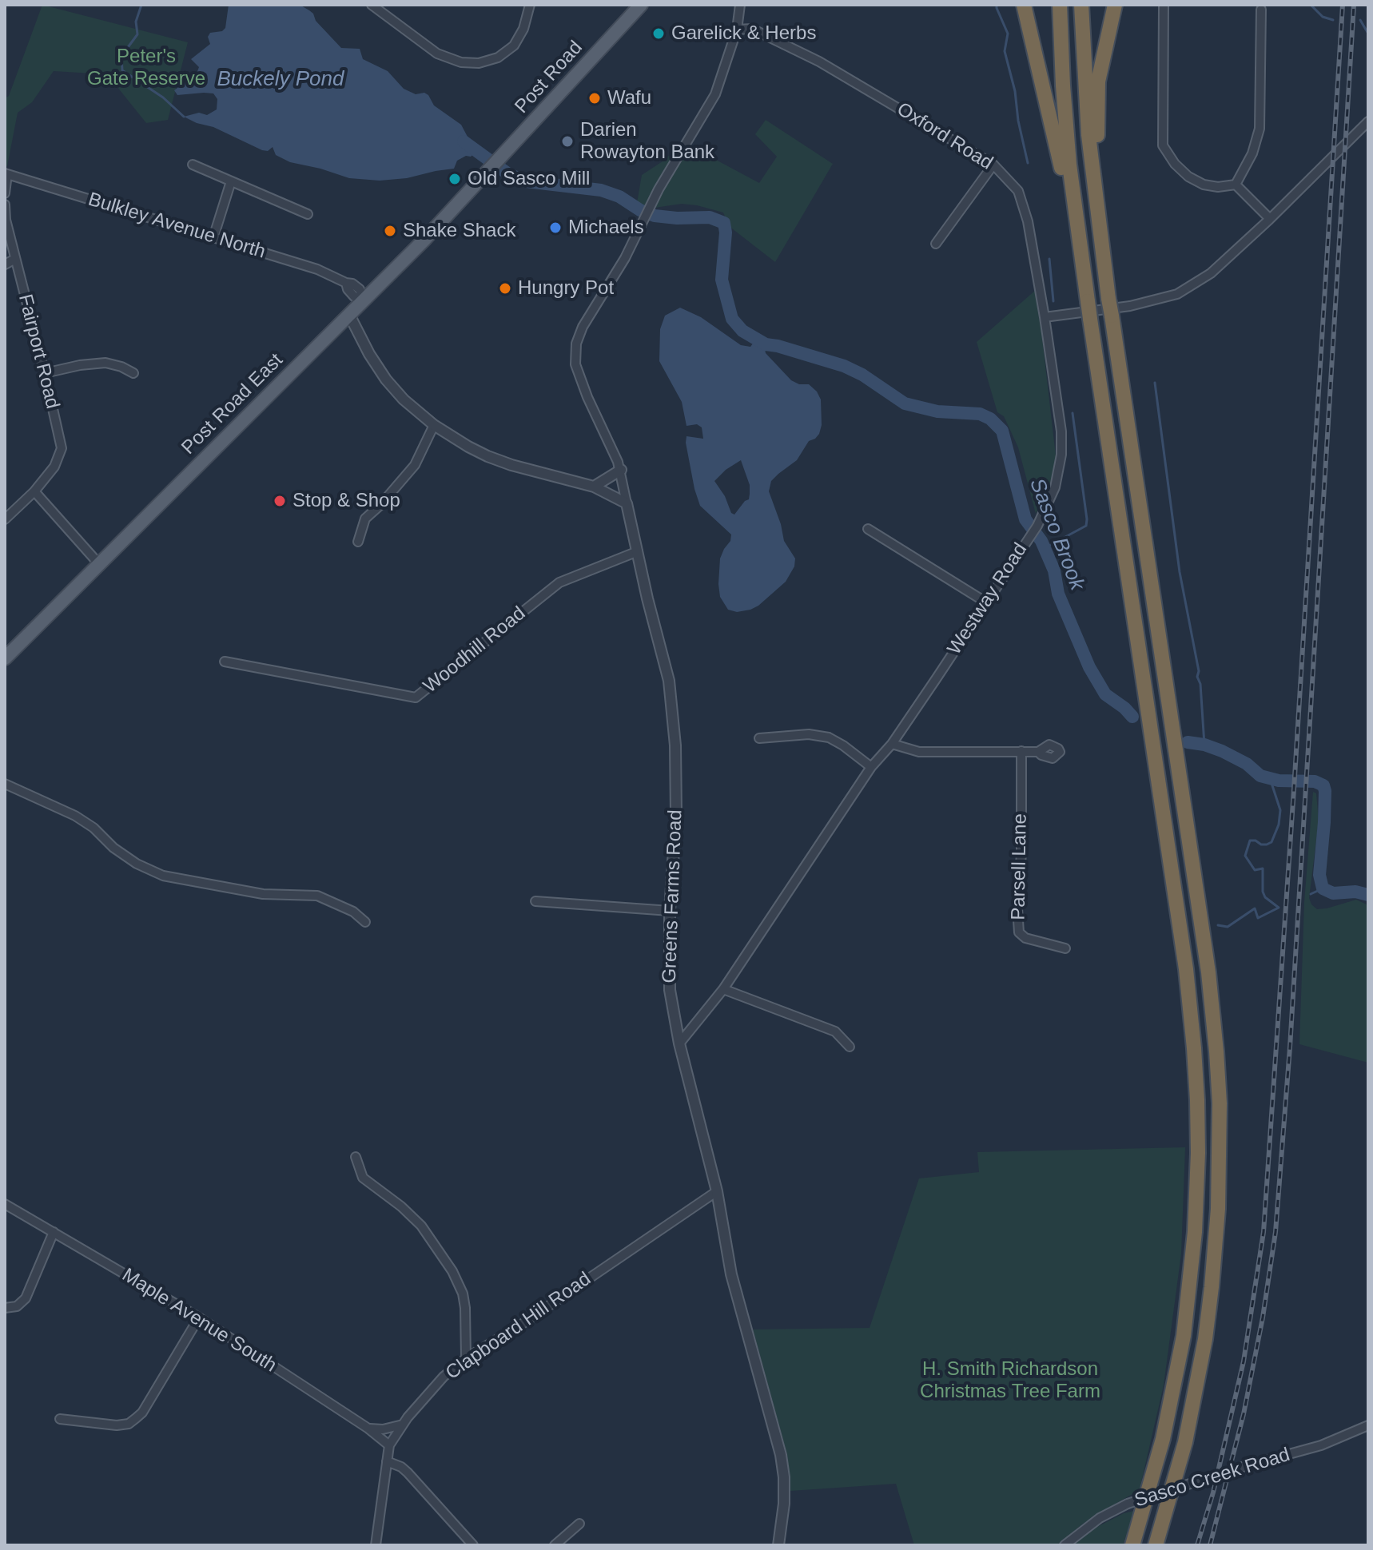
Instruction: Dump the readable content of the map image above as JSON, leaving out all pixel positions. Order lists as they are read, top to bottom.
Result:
{
  "streets": {
    "main road": ["Post Road", "Post Road East"],
    "street": [
      "Oxford Road",
      "Bulkley Avenue North",
      "Fairport Road",
      "Westway Road",
      "Woodhill Road",
      "Parsell Lane",
      "Greens Farms Road",
      "Maple Avenue South",
      "Clapboard Hill Road",
      "Sasco Creek Road"
    ]
  },
  "crossings": [
    ["Post Road", "Post Road East"],
    ["Oxford Road", "Westway Road"],
    ["Oxford Road", "Greens Farms Road"],
    ["Bulkley Avenue North", "Post Road East"],
    ["Westway Road", "Greens Farms Road"],
    ["Woodhill Road", "Greens Farms Road"],
    ["Greens Farms Road", "Clapboard Hill Road"],
    ["Maple Avenue South", "Clapboard Hill Road"]
  ],
  "water": ["Buckely Pond", "Sasco Brook"],
  "parks": ["Peter's Gate Reserve", "H. Smith Richardson Christmas Tree Farm"],
  "places": [
    "Garelick & Herbs",
    "Wafu",
    "Darien Rowayton Bank",
    "Old Sasco Mill",
    "Michaels",
    "Shake Shack",
    "Hungry Pot",
    "Stop & Shop"
  ]
}
